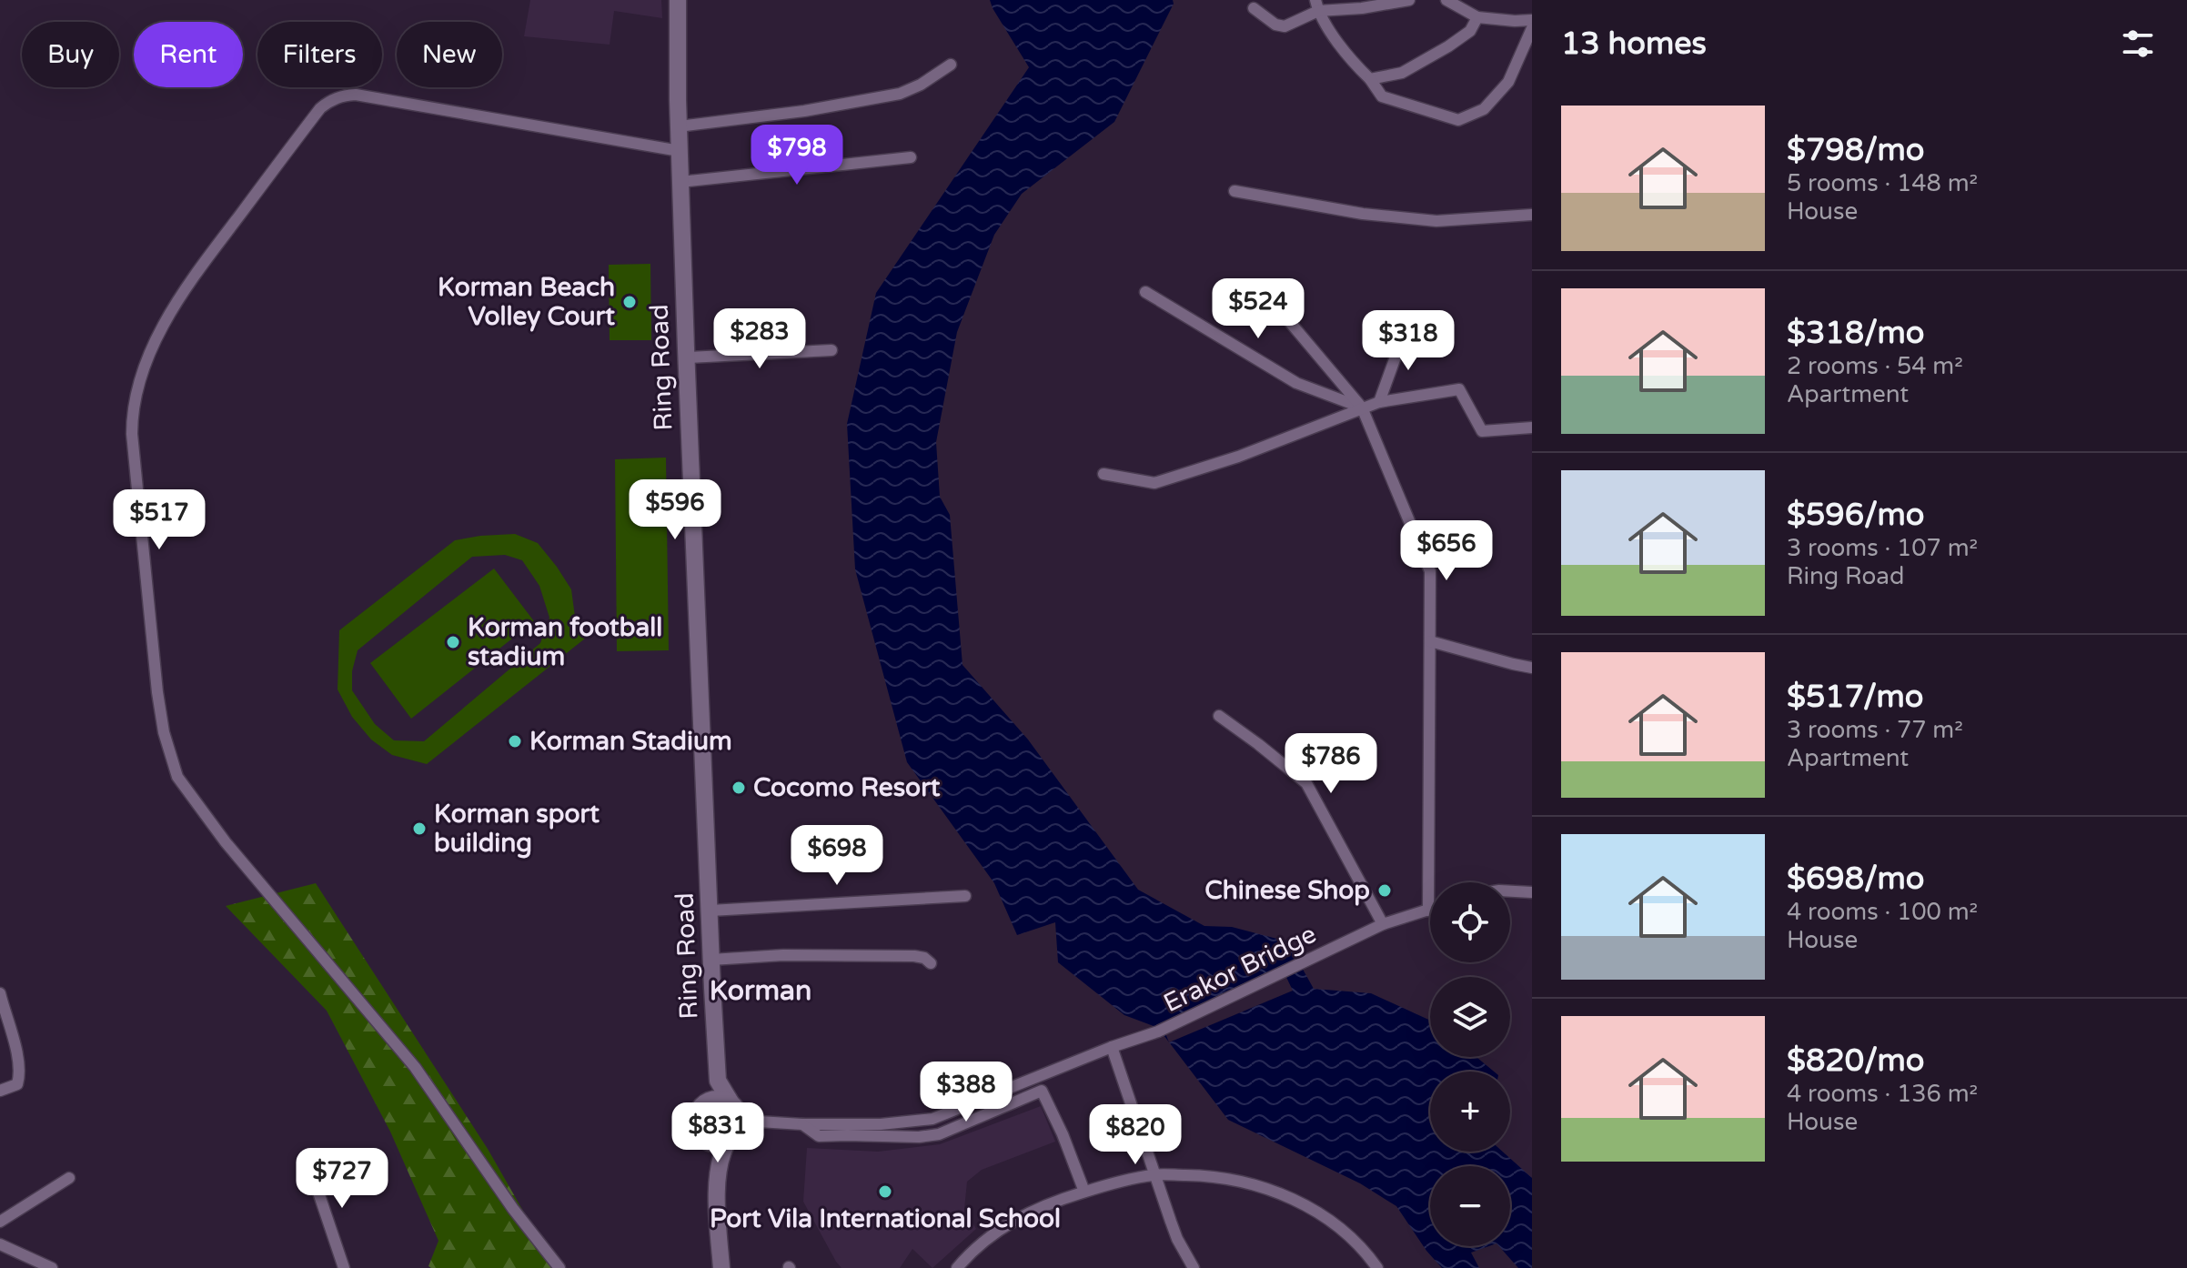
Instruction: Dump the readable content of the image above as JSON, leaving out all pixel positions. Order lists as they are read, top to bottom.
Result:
{
  "streets": {
    "main road": ["Ring Road"],
    "street": ["Erakor Bridge"]
  },
  "districts": ["Korman"],
  "places": [
    "Korman Beach Volley Court",
    "Korman football stadium",
    "Korman Stadium",
    "Cocomo Resort",
    "Korman sport building",
    "Chinese Shop",
    "Port Vila International School"
  ],
  "page": {
    "heading": "13 homes",
    "chip": [
      "Buy",
      "Rent",
      "Filters",
      "New"
    ],
    "list": [
      {
        "name": "$798/mo",
        "note": "5 rooms · 148 m² · House"
      },
      {
        "name": "$318/mo",
        "note": "2 rooms · 54 m² · Apartment"
      },
      {
        "name": "$596/mo",
        "note": "3 rooms · 107 m² · Ring Road"
      },
      {
        "name": "$517/mo",
        "note": "3 rooms · 77 m² · Apartment"
      },
      {
        "name": "$698/mo",
        "note": "4 rooms · 100 m² · House"
      },
      {
        "name": "$820/mo",
        "note": "4 rooms · 136 m² · House"
      }
    ],
    "price": [
      "$798",
      "$524",
      "$283",
      "$318",
      "$596",
      "$517",
      "$656",
      "$786",
      "$698",
      "$388",
      "$831",
      "$820",
      "$727"
    ],
    "map_buttons": ["+", "−"]
  }
}
